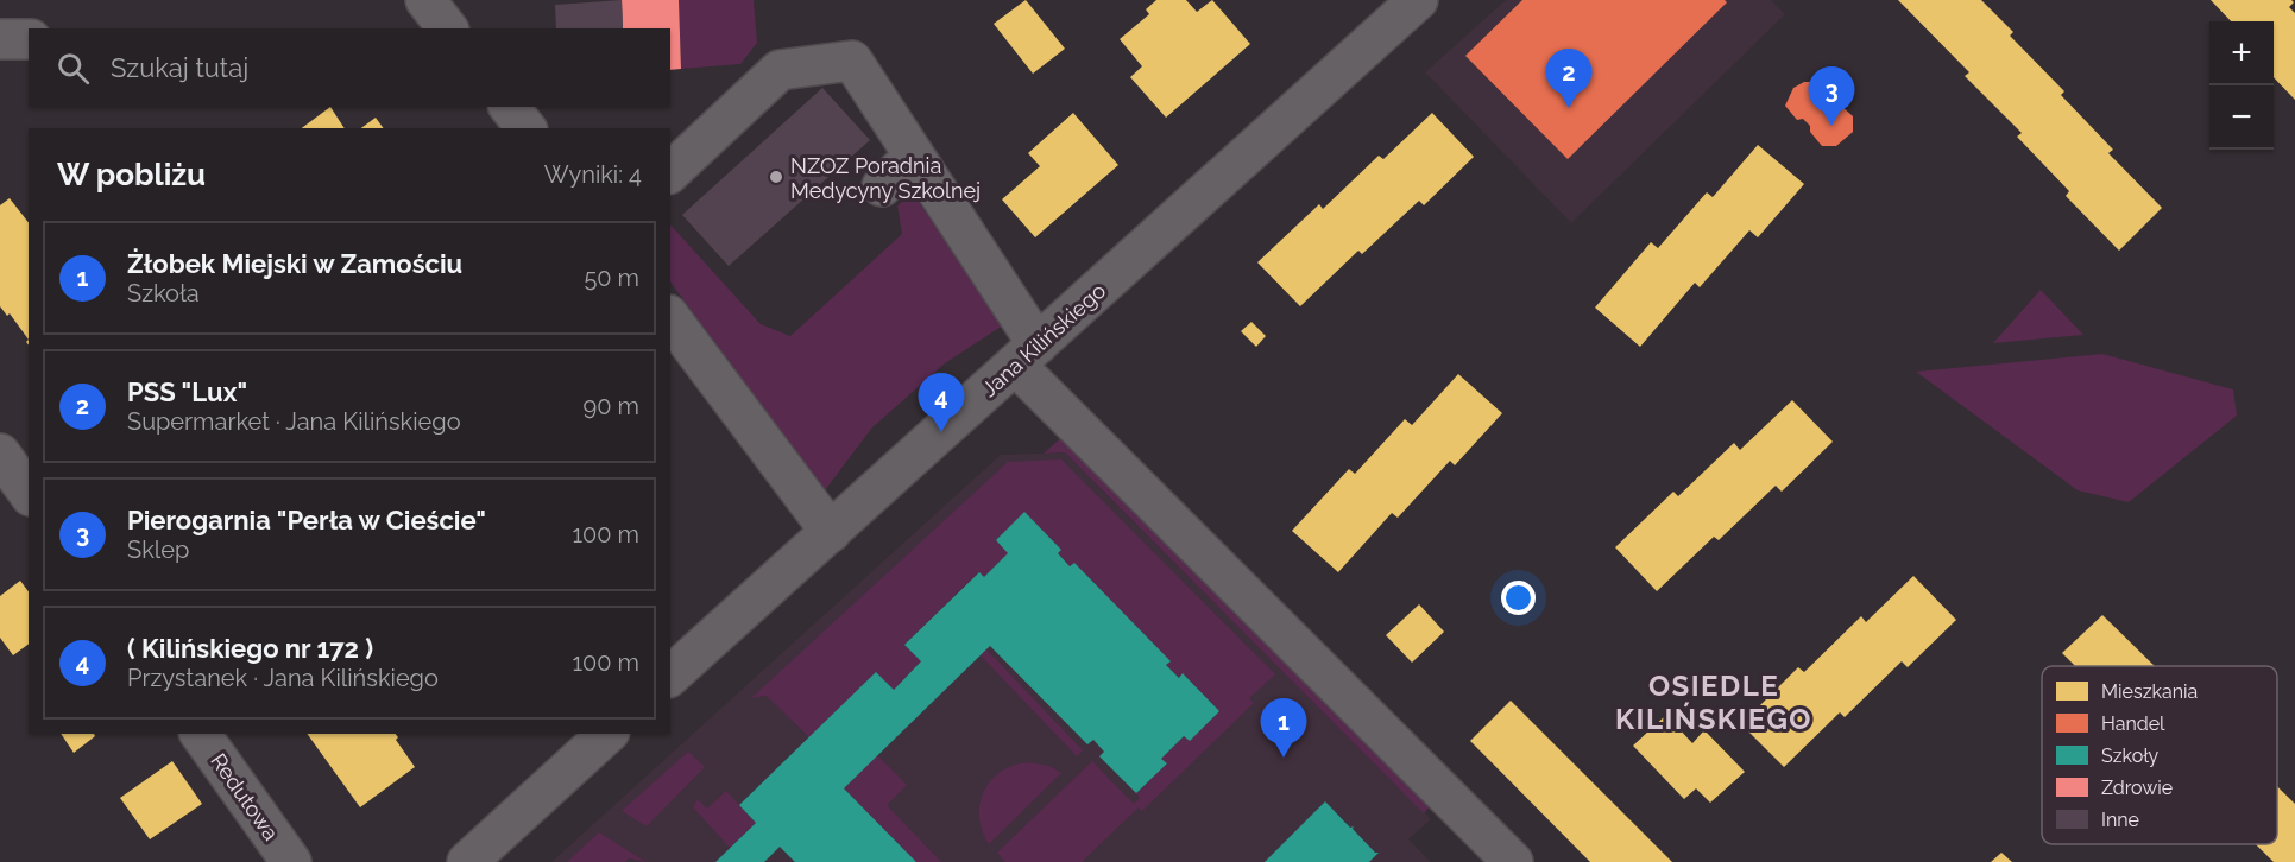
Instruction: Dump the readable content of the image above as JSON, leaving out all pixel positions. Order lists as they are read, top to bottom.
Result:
{
  "streets": {
    "street": ["Jana Kilińskiego", "Redutowa"]
  },
  "districts": ["OSIEDLE KILIŃSKIEGO"],
  "places": ["NZOZ Poradnia Medycyny Szkolnej"],
  "legend": [
    "Mieszkania",
    "Handel",
    "Szkoły",
    "Zdrowie",
    "Inne"
  ],
  "page": {
    "map_buttons": ["+", "−"],
    "search": "Szukaj tutaj",
    "pins": [
      "2",
      "3",
      "4",
      "1"
    ],
    "heading": ["W pobliżu", "Wyniki: 4"],
    "list": [
      {
        "mark": "1",
        "name": "Żłobek Miejski w Zamościu",
        "note": "Szkoła",
        "value": "50 m"
      },
      {
        "mark": "2",
        "name": "PSS \"Lux\"",
        "note": "Supermarket · Jana Kilińskiego",
        "value": "90 m"
      },
      {
        "mark": "3",
        "name": "Pierogarnia \"Perła w Cieście\"",
        "note": "Sklep",
        "value": "100 m"
      },
      {
        "mark": "4",
        "name": "( Kilińskiego nr 172 )",
        "note": "Przystanek · Jana Kilińskiego",
        "value": "100 m"
      }
    ]
  }
}
